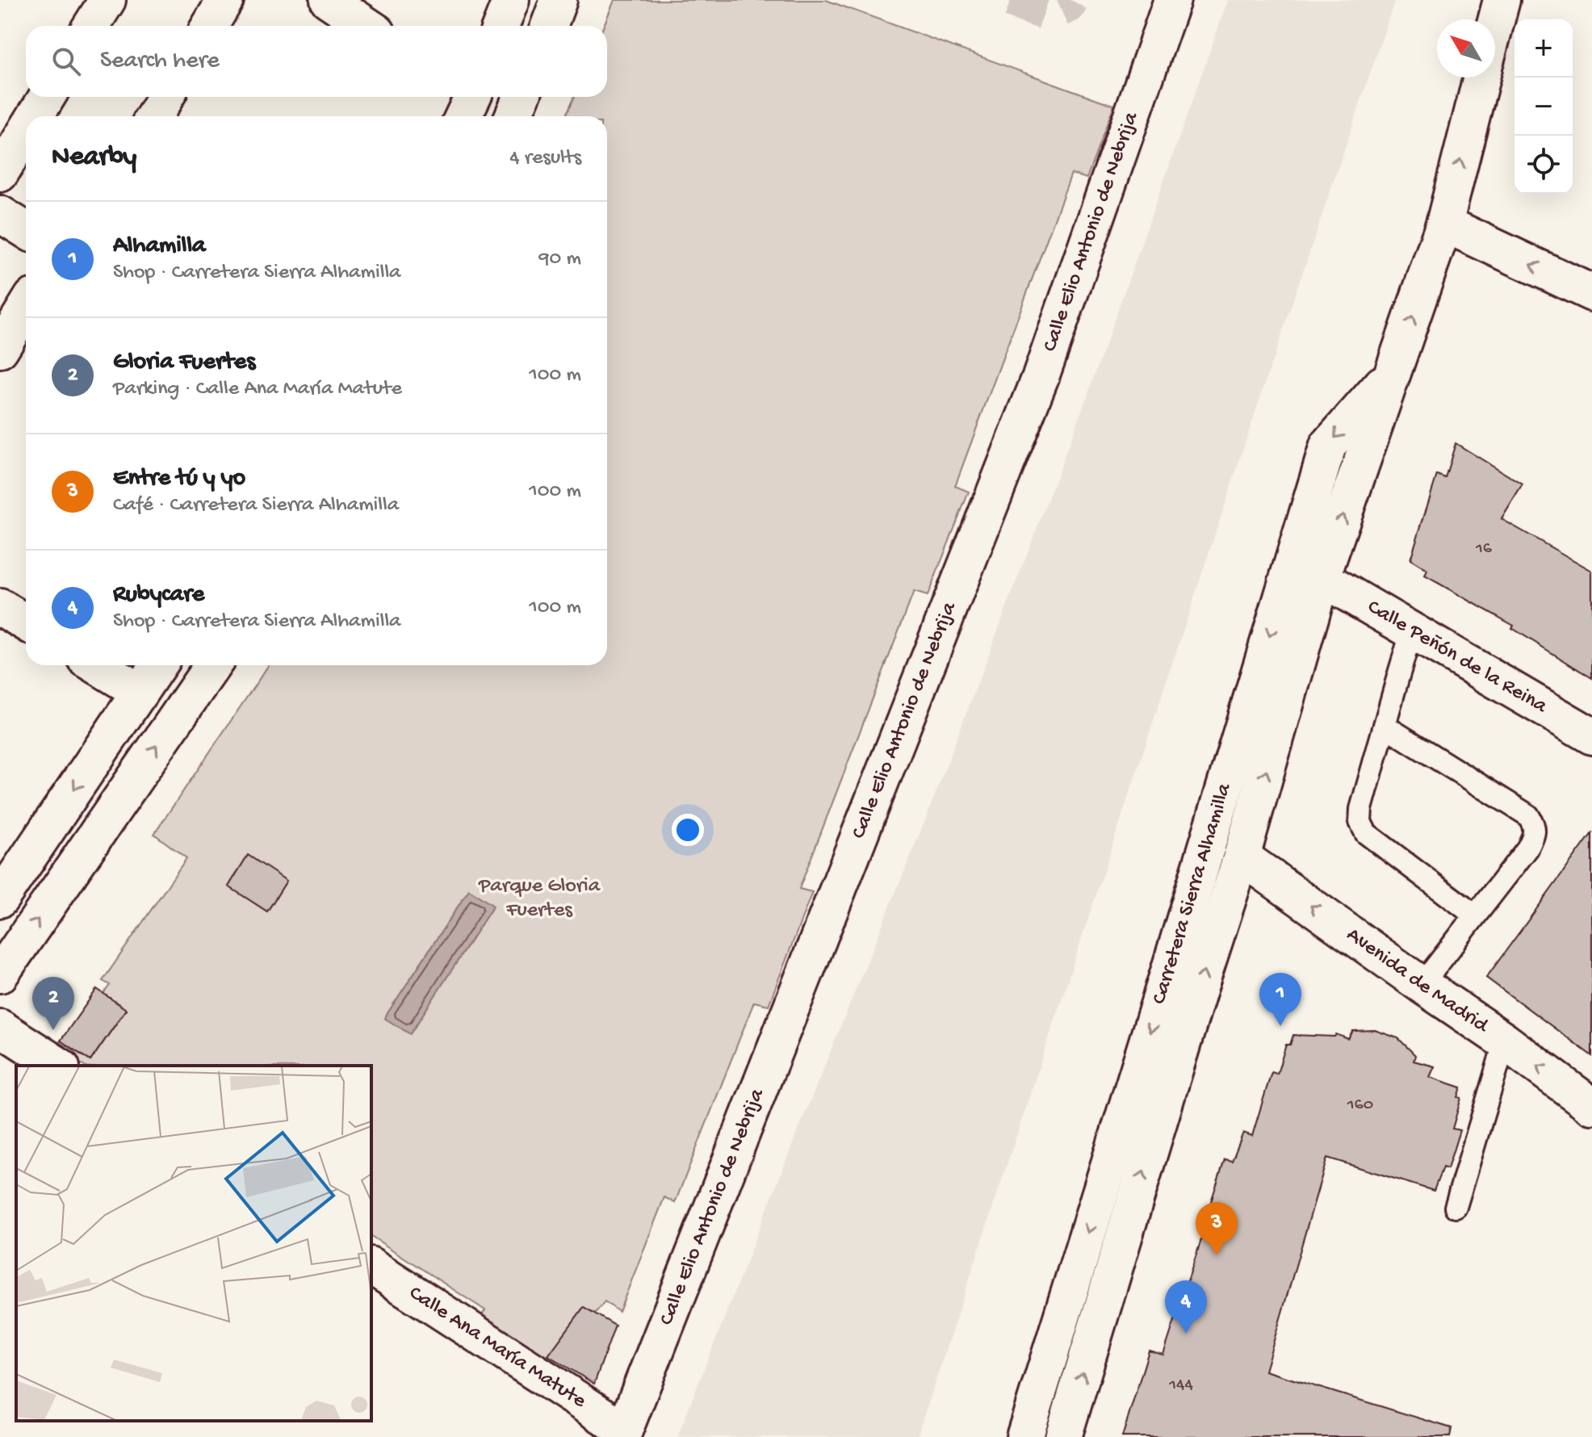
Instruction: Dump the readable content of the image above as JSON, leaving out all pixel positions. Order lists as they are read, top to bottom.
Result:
{
  "streets": {
    "main road": [
      "Calle Elio Antonio de Nebrija",
      "Calle Peñón de la Reina",
      "Carretera Sierra Alhamilla",
      "Avenida de Madrid",
      "Calle Ana María Matute"
    ]
  },
  "crossings": [
    ["Calle Elio Antonio de Nebrija", "Calle Ana María Matute"],
    ["Calle Peñón de la Reina", "Carretera Sierra Alhamilla"],
    ["Carretera Sierra Alhamilla", "Avenida de Madrid"]
  ],
  "one_way": ["Avenida de Madrid"],
  "parks": ["Parque Gloria Fuertes"],
  "house_numbers": ["16", "160", "144"],
  "north": "top left",
  "page": {
    "map_buttons": ["+", "−"],
    "search": "Search here",
    "heading": ["Nearby", "4 results"],
    "list": [
      {
        "mark": "1",
        "name": "Alhamilla",
        "note": "Shop · Carretera Sierra Alhamilla",
        "value": "90 m"
      },
      {
        "mark": "2",
        "name": "Gloria Fuertes",
        "note": "Parking · Calle Ana María Matute",
        "value": "100 m"
      },
      {
        "mark": "3",
        "name": "Entre tú y yo",
        "note": "Café · Carretera Sierra Alhamilla",
        "value": "100 m"
      },
      {
        "mark": "4",
        "name": "Rubycare",
        "note": "Shop · Carretera Sierra Alhamilla",
        "value": "100 m"
      }
    ],
    "pins": [
      "1",
      "2",
      "3",
      "4"
    ]
  }
}
